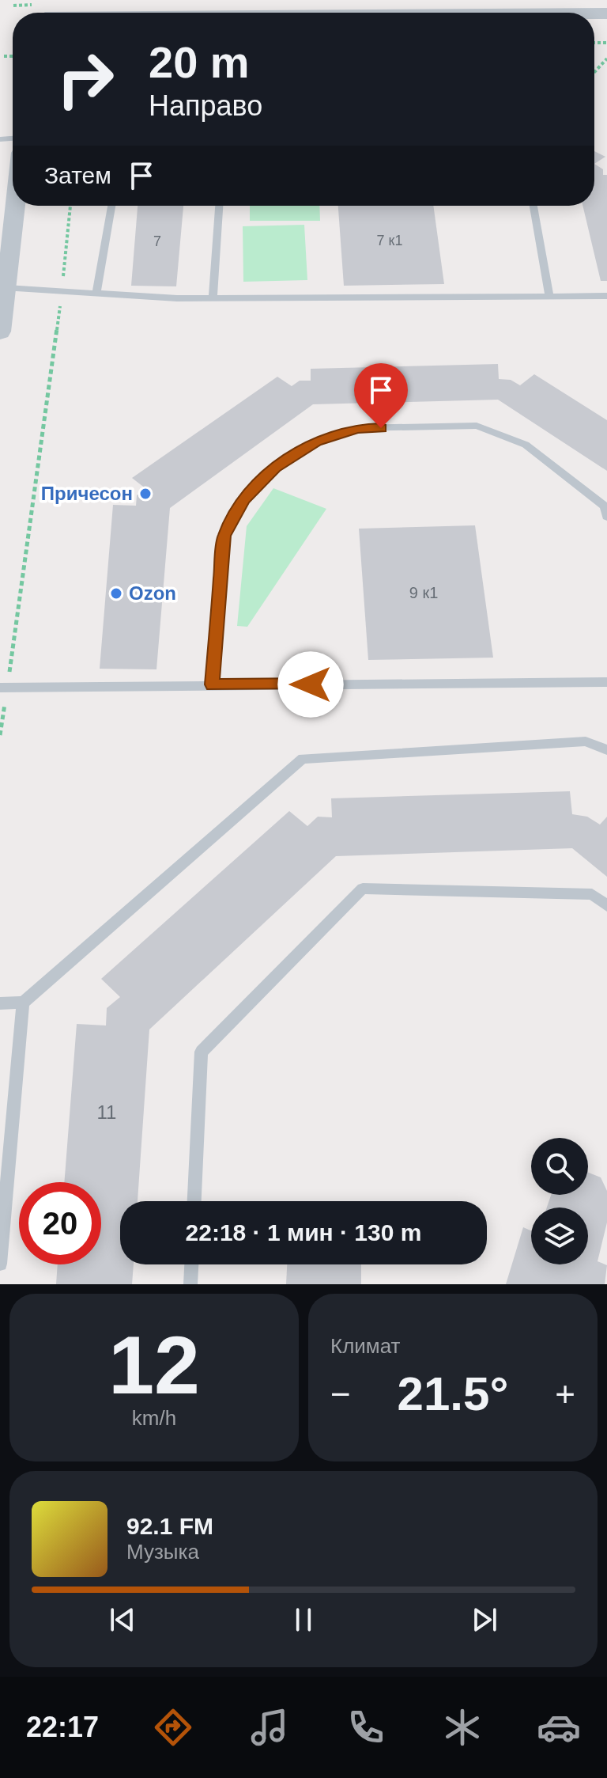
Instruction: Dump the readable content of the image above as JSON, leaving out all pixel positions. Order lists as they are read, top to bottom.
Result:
{
  "places": ["Причесон", "Ozon"],
  "house_numbers": [
    "7 к1",
    "7",
    "9 к1",
    "11"
  ],
  "page": {
    "turn": ["20 m", "Направо"],
    "then": "Затем",
    "limit": "20",
    "trip": "22:18 · 1 мин · 130 m",
    "tile": [
      ["12", "km/h"],
      "Климат"
    ],
    "heat": ["−", "21.5°", "+"],
    "song": ["92.1 FM", "Музыка"],
    "tabs": "22:17"
  }
}
